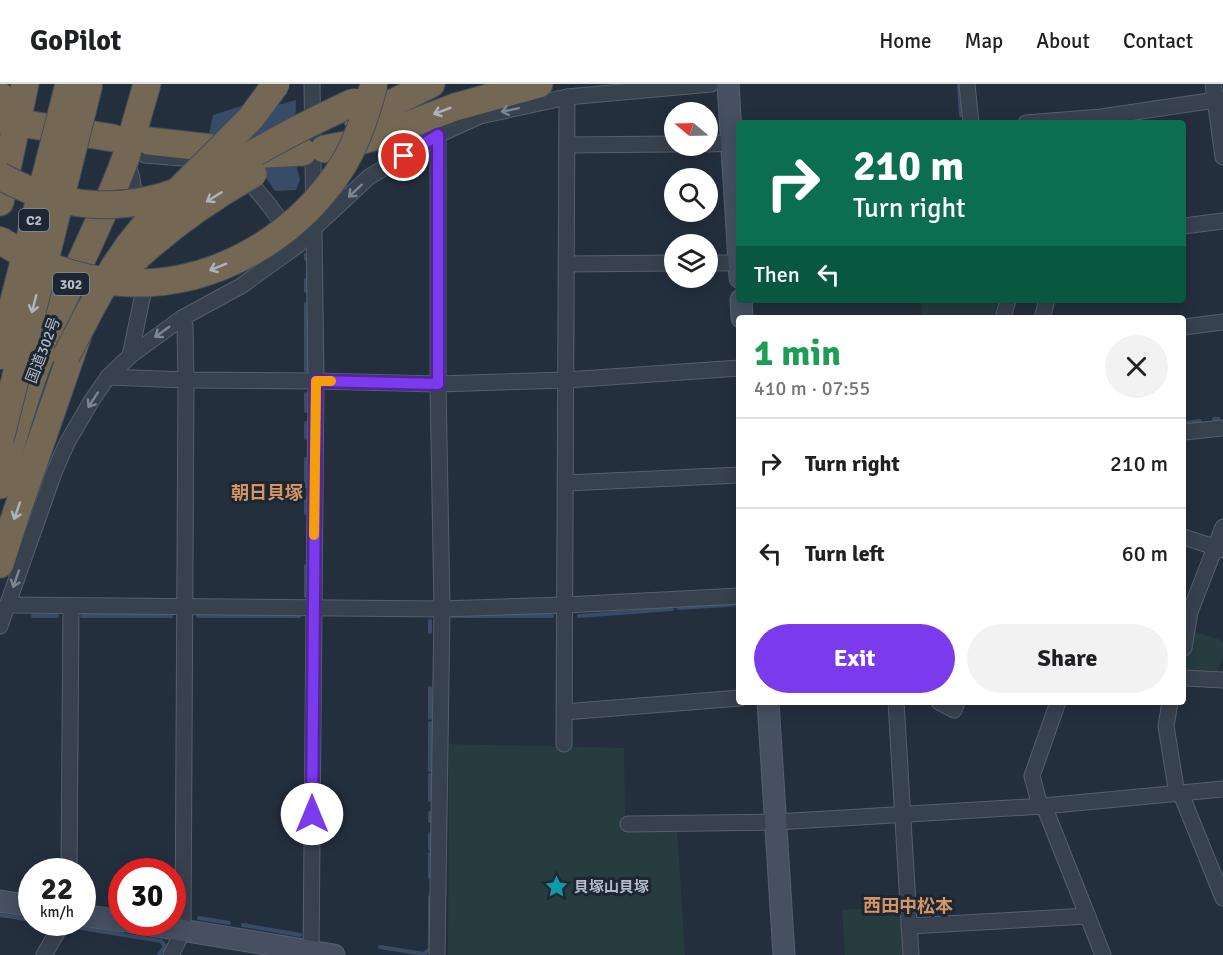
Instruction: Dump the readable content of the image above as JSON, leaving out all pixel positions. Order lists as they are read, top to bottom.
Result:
{
  "streets": {
    "highway": ["C2", "302", "国道302号"]
  },
  "districts": ["朝日貝塚", "西田中松本"],
  "places": {
    "place": ["貝塚山貝塚"]
  },
  "north": "left",
  "page": {
    "header": "GoPilot",
    "nav": [
      "Home",
      "Map",
      "About",
      "Contact"
    ],
    "turn": ["210 m", "Turn right"],
    "then": "Then",
    "heading": ["1 min", "410 m · 07:55"],
    "list": [
      {
        "name": "Turn right",
        "value": "210 m"
      },
      {
        "name": "Turn left",
        "value": "60 m"
      }
    ],
    "buttons": ["Exit", "Share"],
    "speed": "22 km/h",
    "limit": "30"
  }
}
